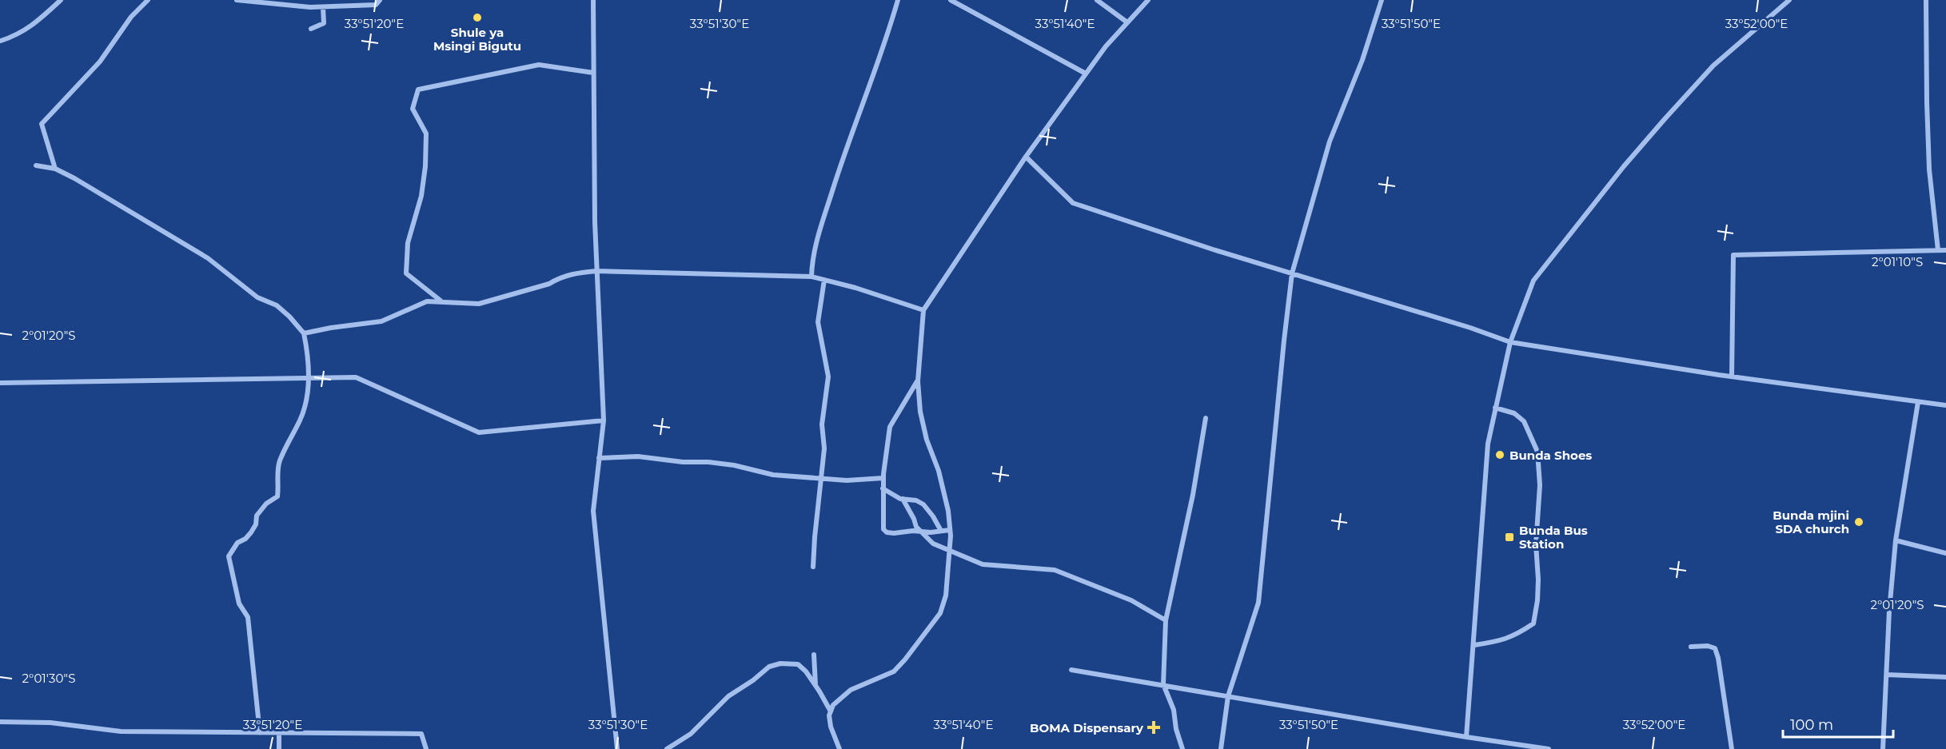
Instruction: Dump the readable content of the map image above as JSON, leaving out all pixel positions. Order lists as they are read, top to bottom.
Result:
{
  "places": {
    "other": ["Shule ya Msingi Bigutu", "Bunda Shoes", "Bunda mjini SDA church"],
    "transit": ["Bunda Bus Station"],
    "health": ["BOMA Dispensary"]
  },
  "scale_bar": "100 m",
  "coordinates": [
    "33°51'20\"E",
    "33°51'30\"E",
    "33°51'40\"E",
    "33°51'50\"E",
    "33°52'00\"E",
    "2°01'10\"S",
    "2°01'20\"S",
    "2°01'30\"S"
  ]
}
